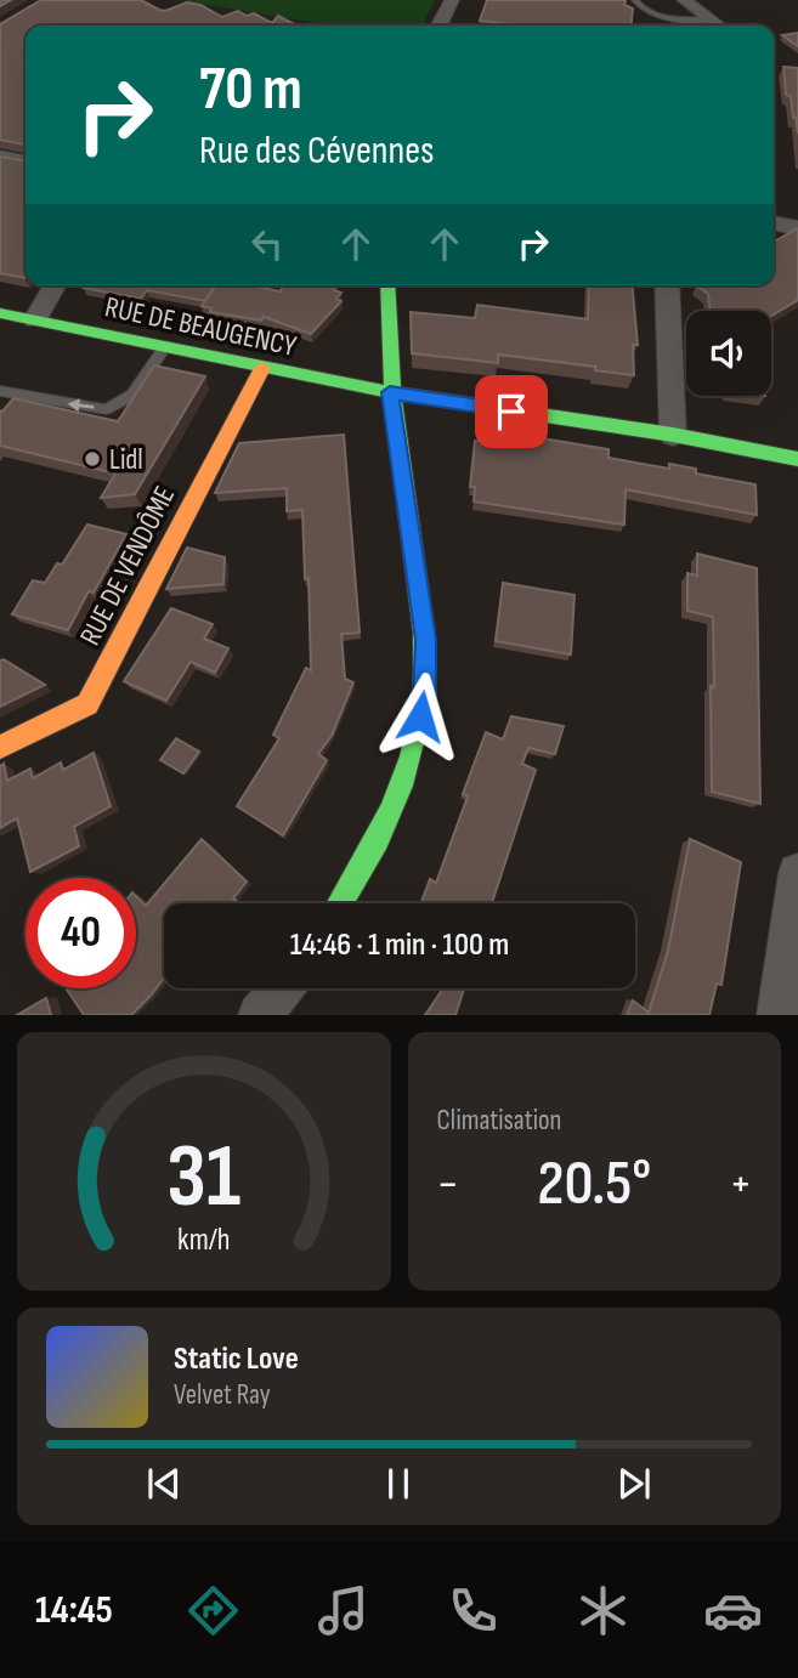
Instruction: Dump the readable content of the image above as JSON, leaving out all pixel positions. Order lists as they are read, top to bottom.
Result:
{
  "streets": {
    "street": ["RUE DE BEAUGENCY", "RUE DE VENDÔME"]
  },
  "crossings": [
    ["RUE DE BEAUGENCY", "RUE DE VENDÔME"]
  ],
  "places": ["Lidl"],
  "page": {
    "turn": ["70 m", "Rue des Cévennes"],
    "limit": "40",
    "trip": "14:46 · 1 min · 100 m",
    "tile": "Climatisation",
    "heat": ["−", "20.5°", "+"],
    "song": ["Static Love", "Velvet Ray"],
    "tabs": "14:45",
    "gauge": ["31", "km/h"]
  }
}
